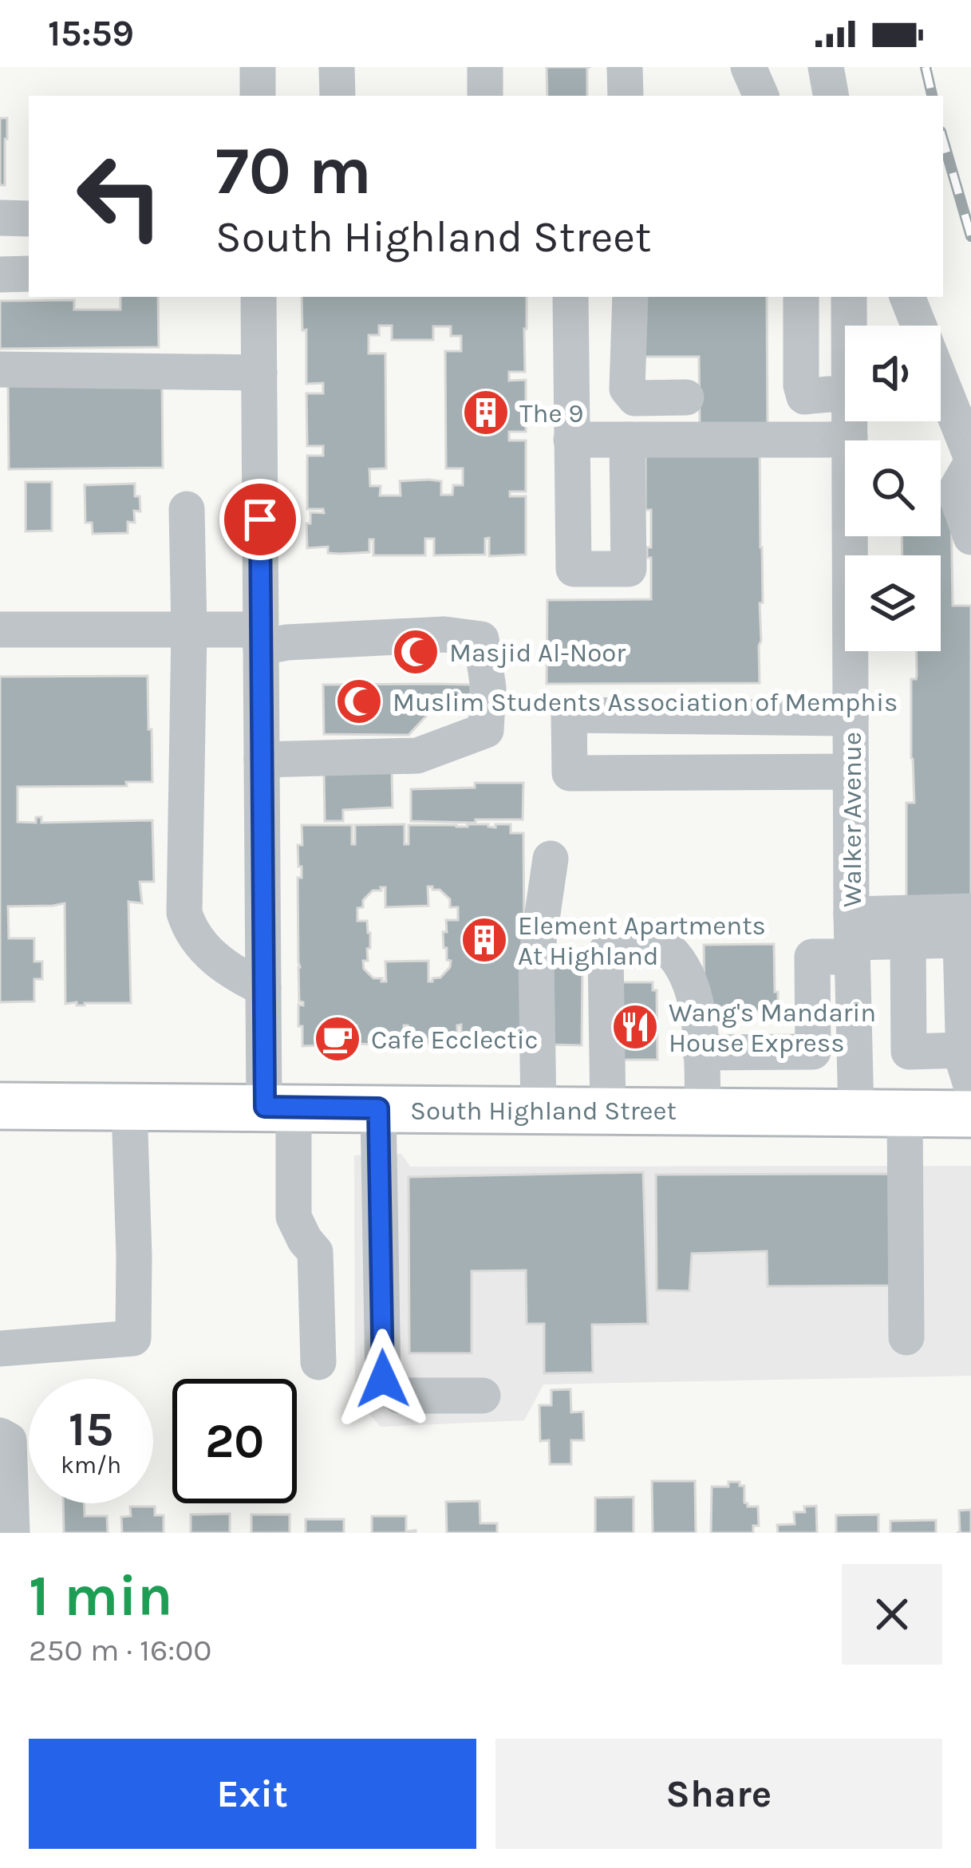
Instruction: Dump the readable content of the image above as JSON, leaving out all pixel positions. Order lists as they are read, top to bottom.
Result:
{
  "streets": {
    "main road": ["South Highland Street"],
    "street": ["Walker Avenue"]
  },
  "crossings": [
    ["Walker Avenue", "South Highland Street"]
  ],
  "places": {
    "building": ["The 9", "Element Apartments At Highland"],
    "mosque": ["Masjid Al-Noor", "Muslim Students Association of Memphis"],
    "restaurant": ["Wang's Mandarin House Express"],
    "cafe": ["Cafe Ecclectic"]
  },
  "page": {
    "status": "15:59",
    "turn": ["70 m", "South Highland Street"],
    "speed": "15 km/h",
    "limit": "20",
    "heading": ["1 min", "250 m · 16:00"],
    "buttons": ["Exit", "Share"]
  }
}
